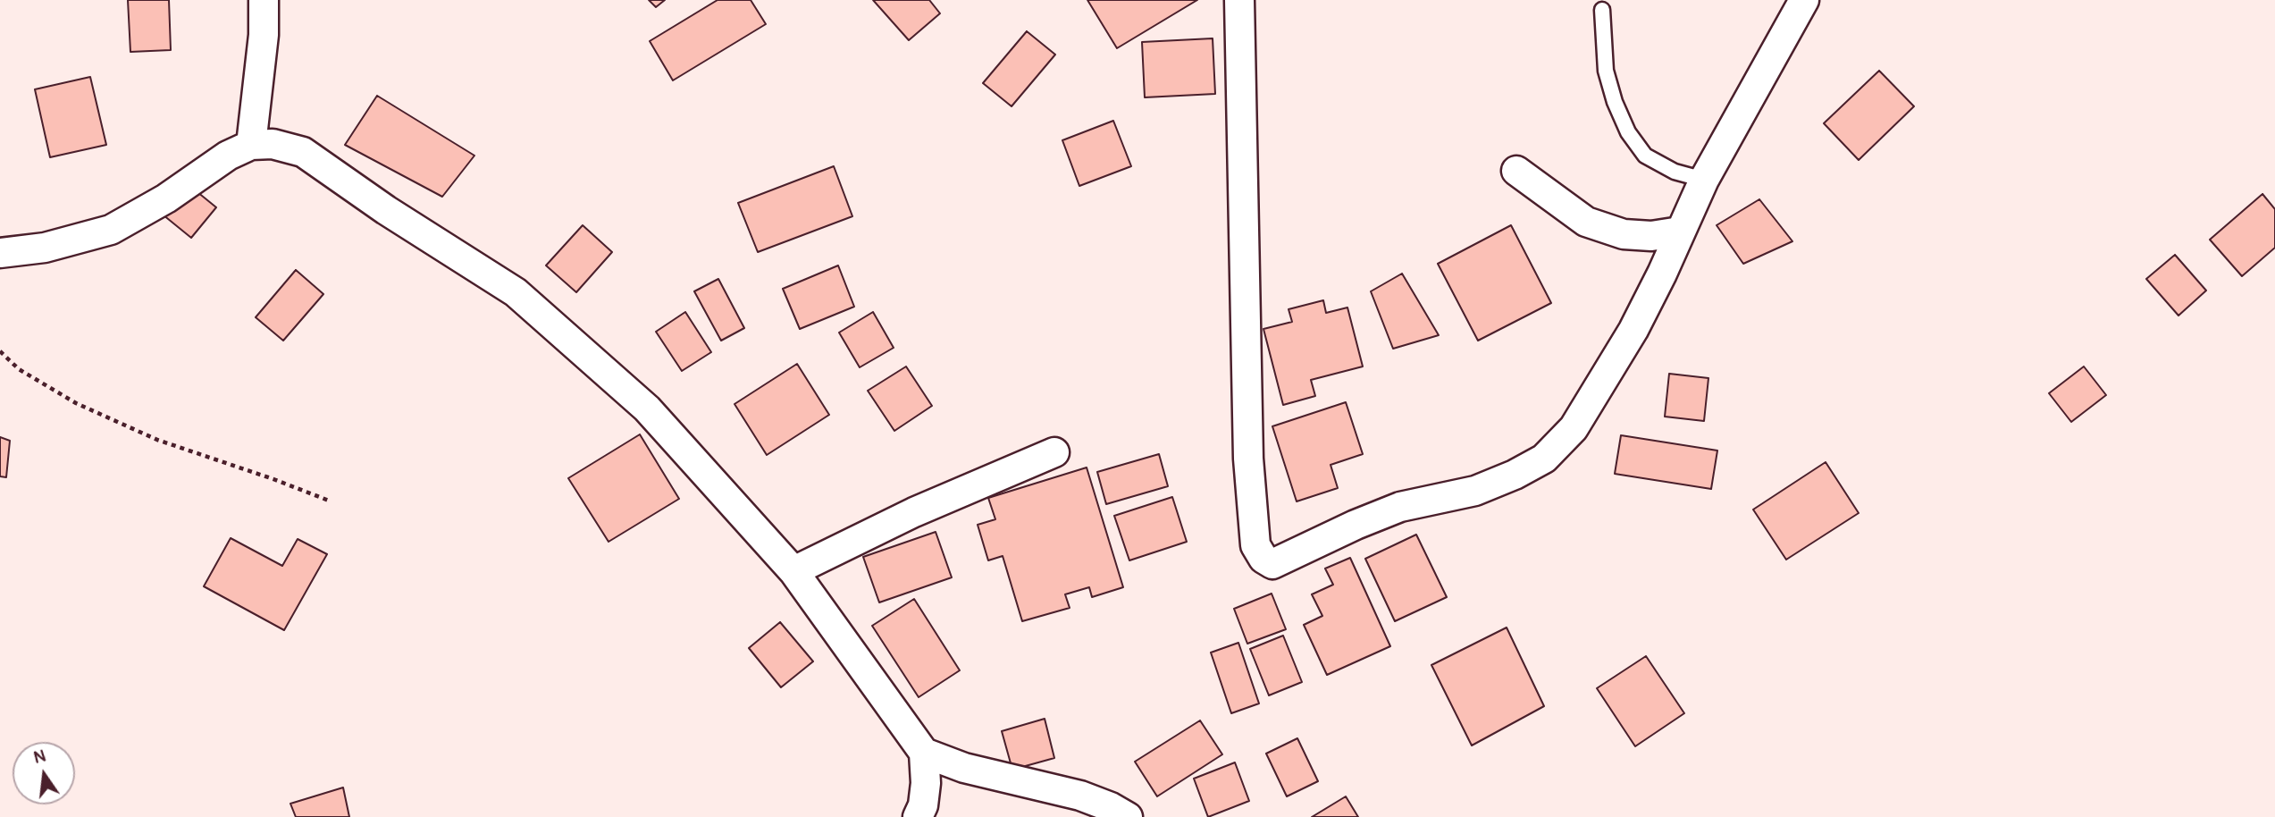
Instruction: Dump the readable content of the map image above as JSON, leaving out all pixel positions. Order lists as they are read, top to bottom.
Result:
{
  "north": "top"
}
